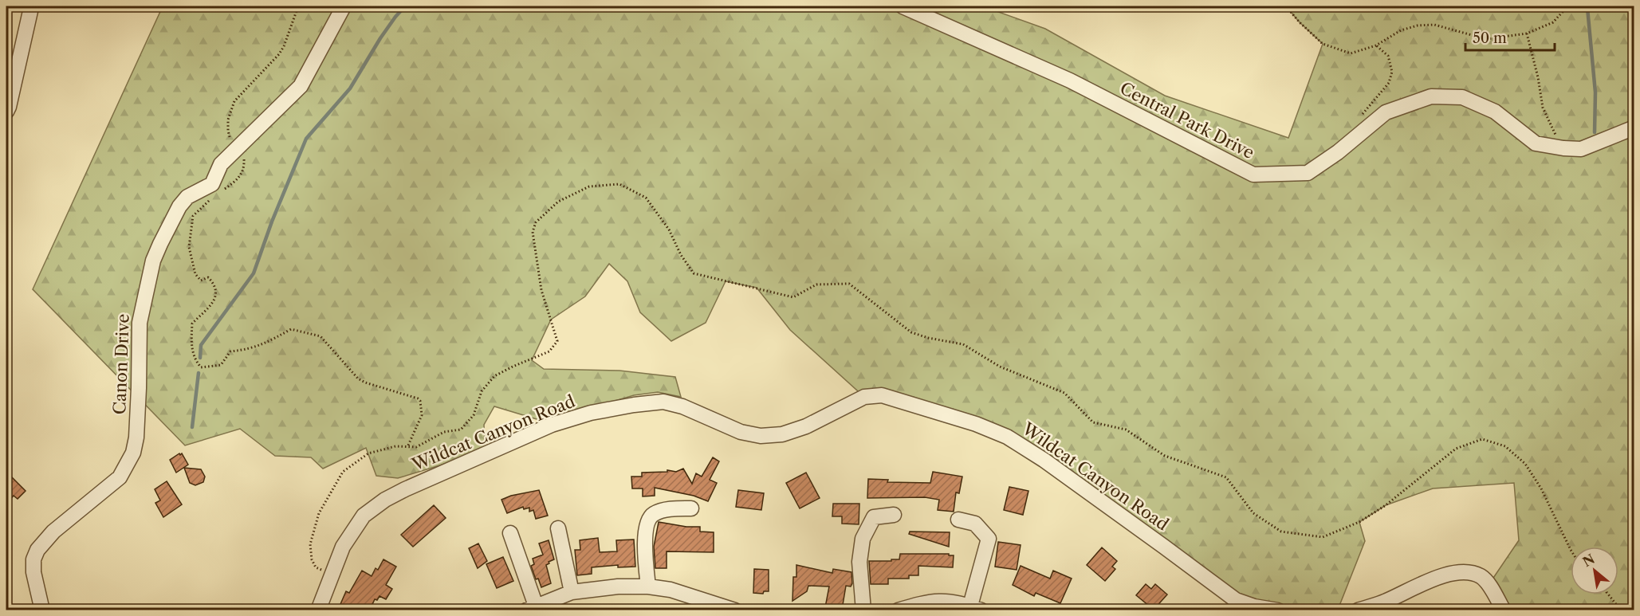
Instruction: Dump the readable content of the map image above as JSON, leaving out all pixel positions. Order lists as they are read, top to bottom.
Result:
{
  "streets": {
    "street": ["Central Park Drive", "Canon Drive", "Wildcat Canyon Road"]
  },
  "scale_bar": "50 m",
  "north": "top left"
}
